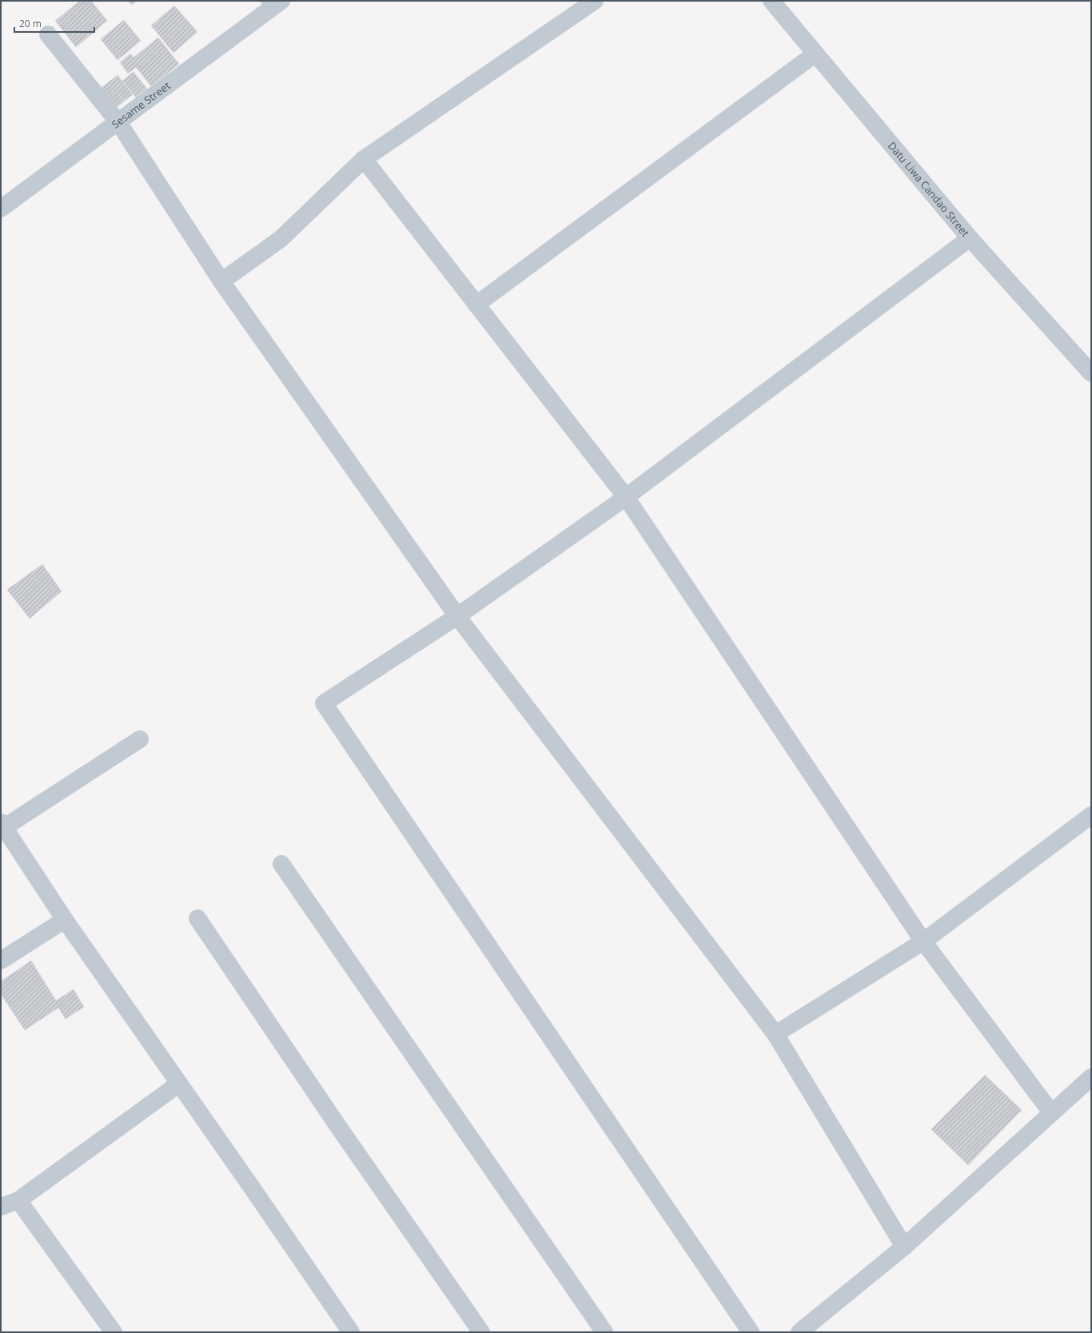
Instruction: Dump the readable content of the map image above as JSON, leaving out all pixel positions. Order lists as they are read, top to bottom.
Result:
{
  "streets": {
    "street": ["Sesame Street", "Datu Liwa Candao Street"]
  },
  "scale_bar": "20 m"
}
